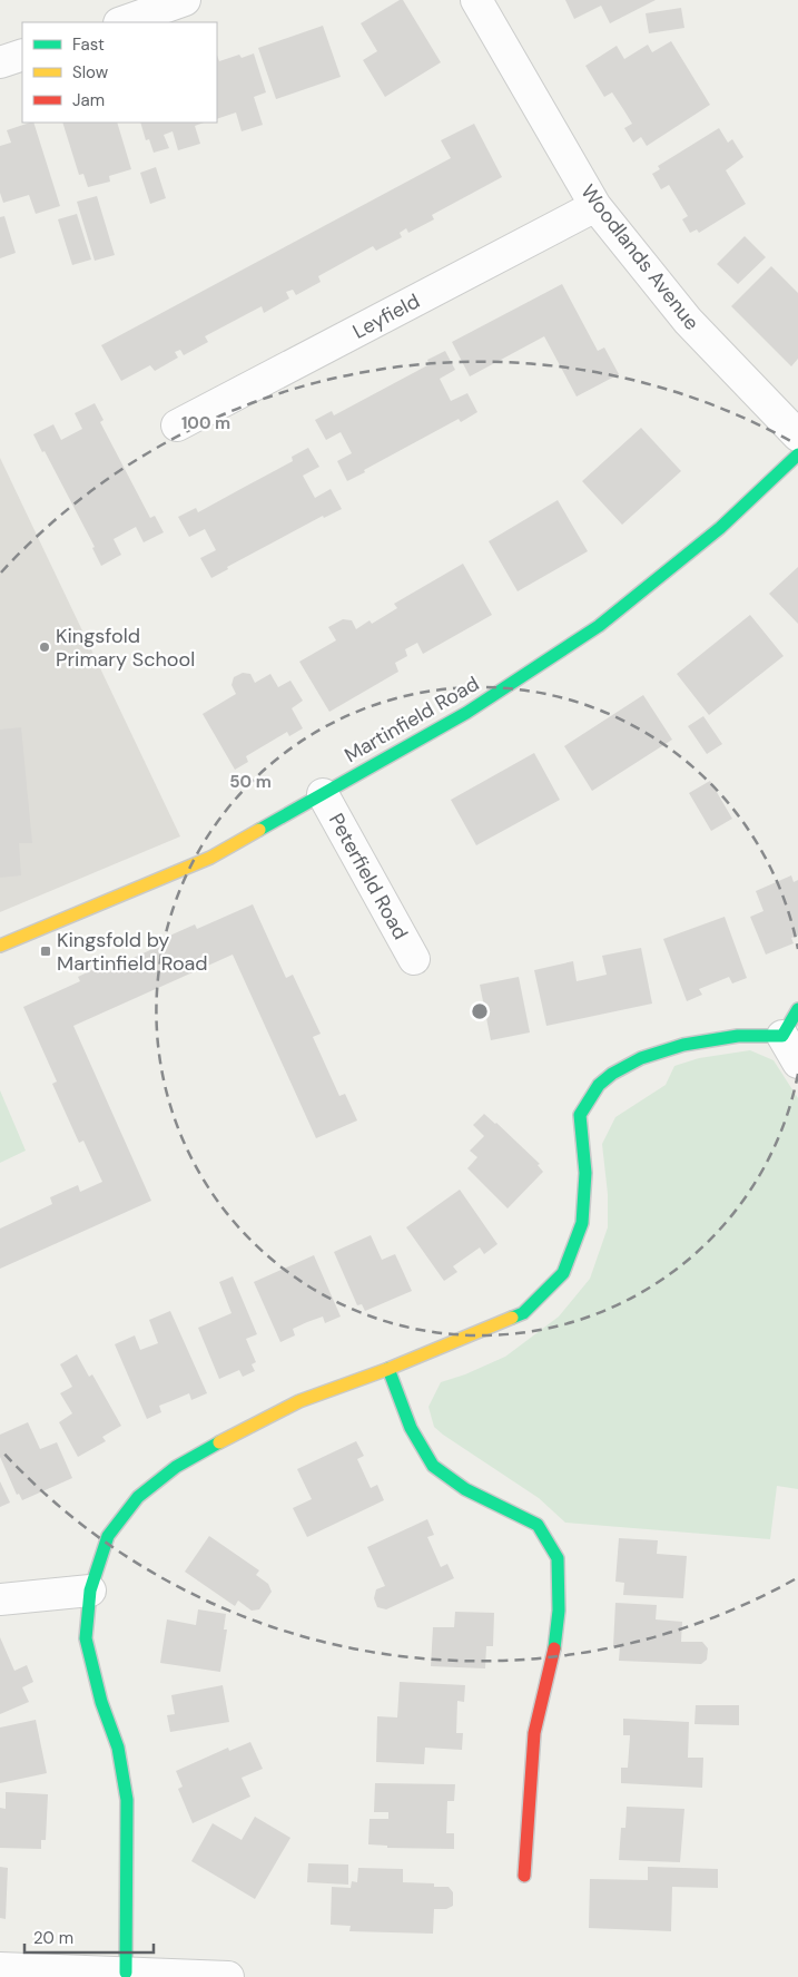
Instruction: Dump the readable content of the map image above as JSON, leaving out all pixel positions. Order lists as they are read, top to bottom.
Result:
{
  "streets": {
    "street": [
      "Woodlands Avenue",
      "Leyfield",
      "Martinfield Road",
      "Peterfield Road"
    ]
  },
  "crossings": [
    ["Woodlands Avenue", "Leyfield"],
    ["Martinfield Road", "Peterfield Road"]
  ],
  "places": {
    "other": ["Kingsfold Primary School"],
    "transit": ["Kingsfold by Martinfield Road"]
  },
  "legend": ["Fast", "Slow", "Jam"],
  "scale_bar": "20 m",
  "rings": ["100 m", "50 m"]
}
